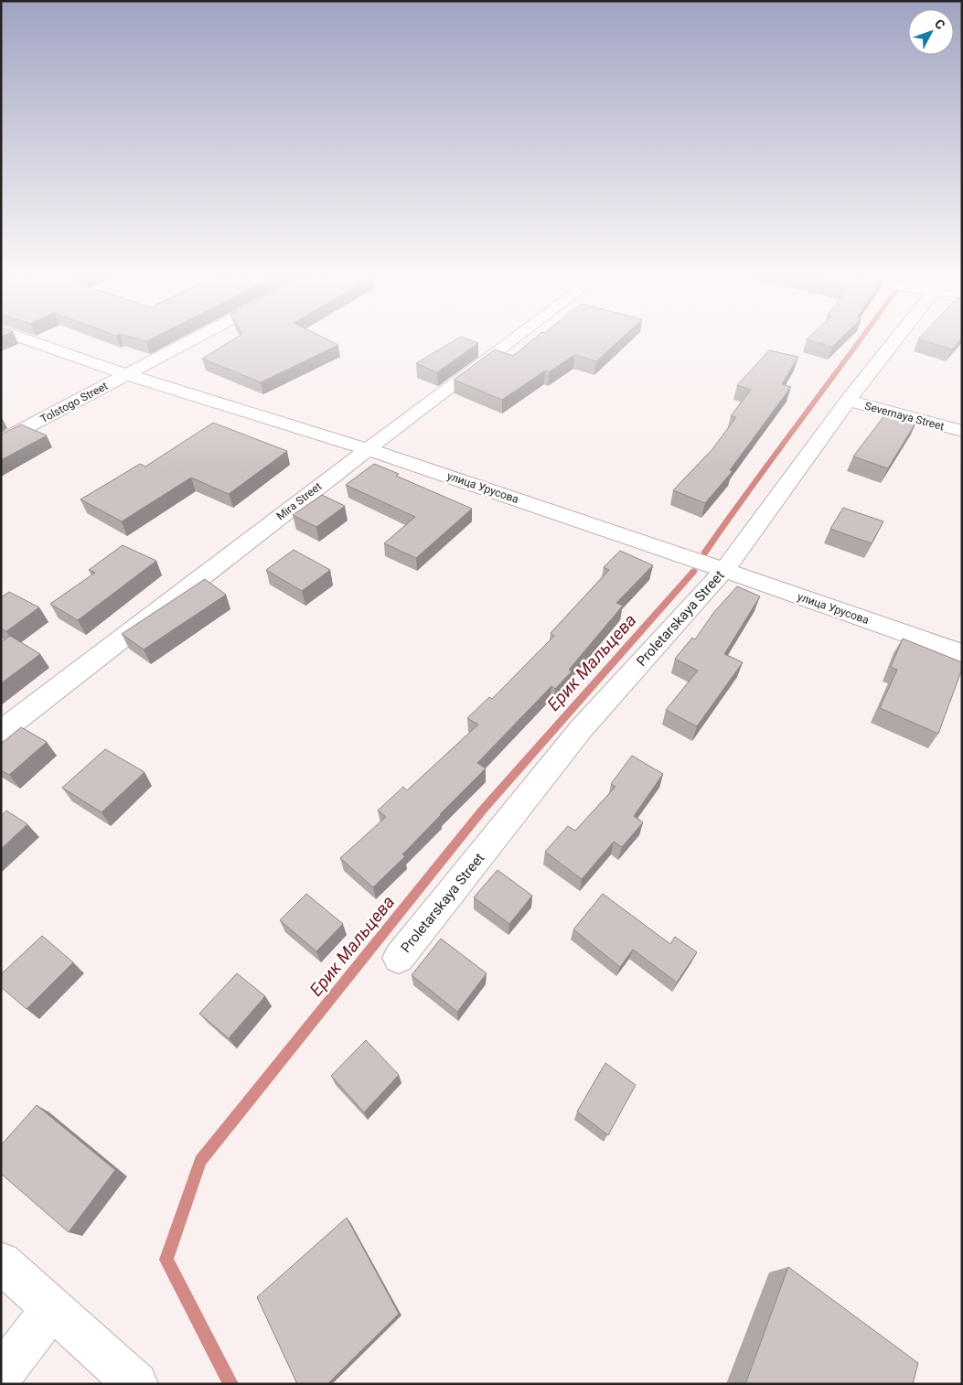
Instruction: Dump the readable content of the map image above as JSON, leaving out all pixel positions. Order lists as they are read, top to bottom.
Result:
{
  "streets": {
    "street": [
      "Tolstogo Street",
      "Severnaya Street",
      "улица Урусова",
      "Mira Street",
      "Proletarskaya Street"
    ]
  },
  "crossings": [
    ["Tolstogo Street", "улица Урусова"],
    ["Severnaya Street", "Proletarskaya Street"],
    ["улица Урусова", "Mira Street"],
    ["улица Урусова", "Proletarskaya Street"]
  ],
  "water": ["Ерик Мальцева"],
  "north": "top right"
}
